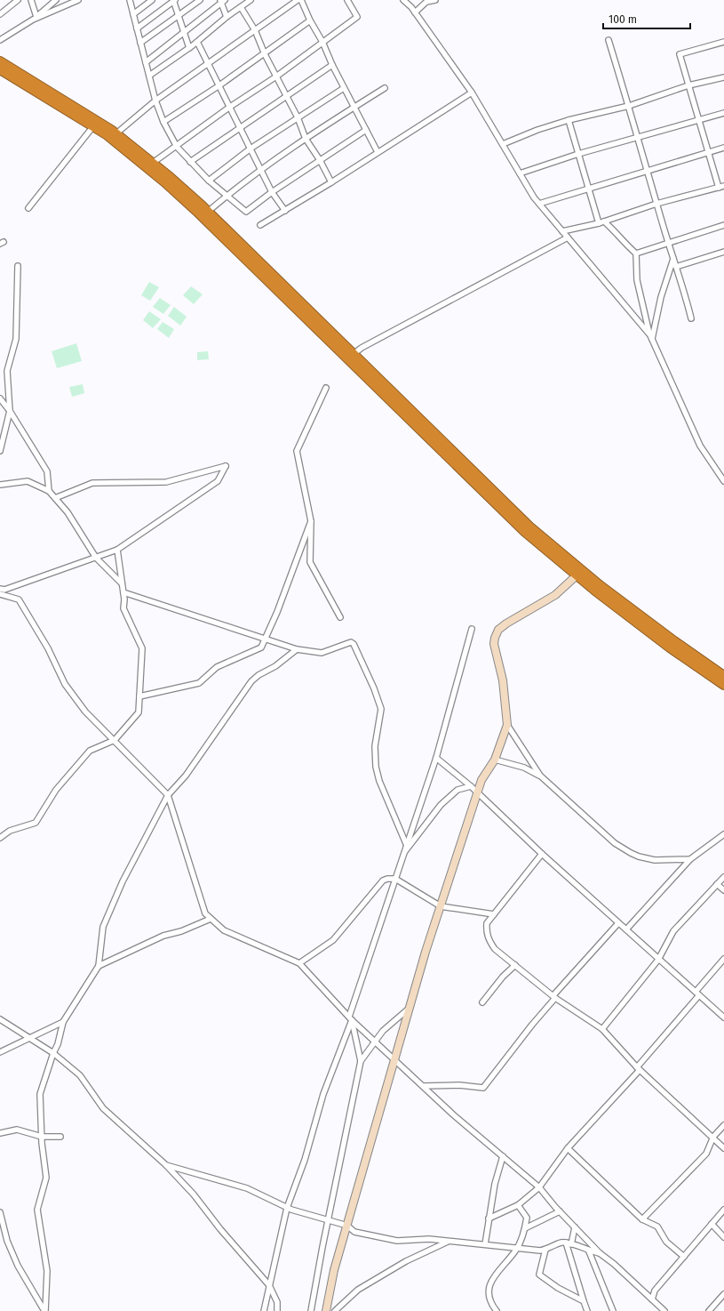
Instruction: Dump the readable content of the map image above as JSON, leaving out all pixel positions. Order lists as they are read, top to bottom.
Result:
{
  "scale_bar": "100 m"
}
